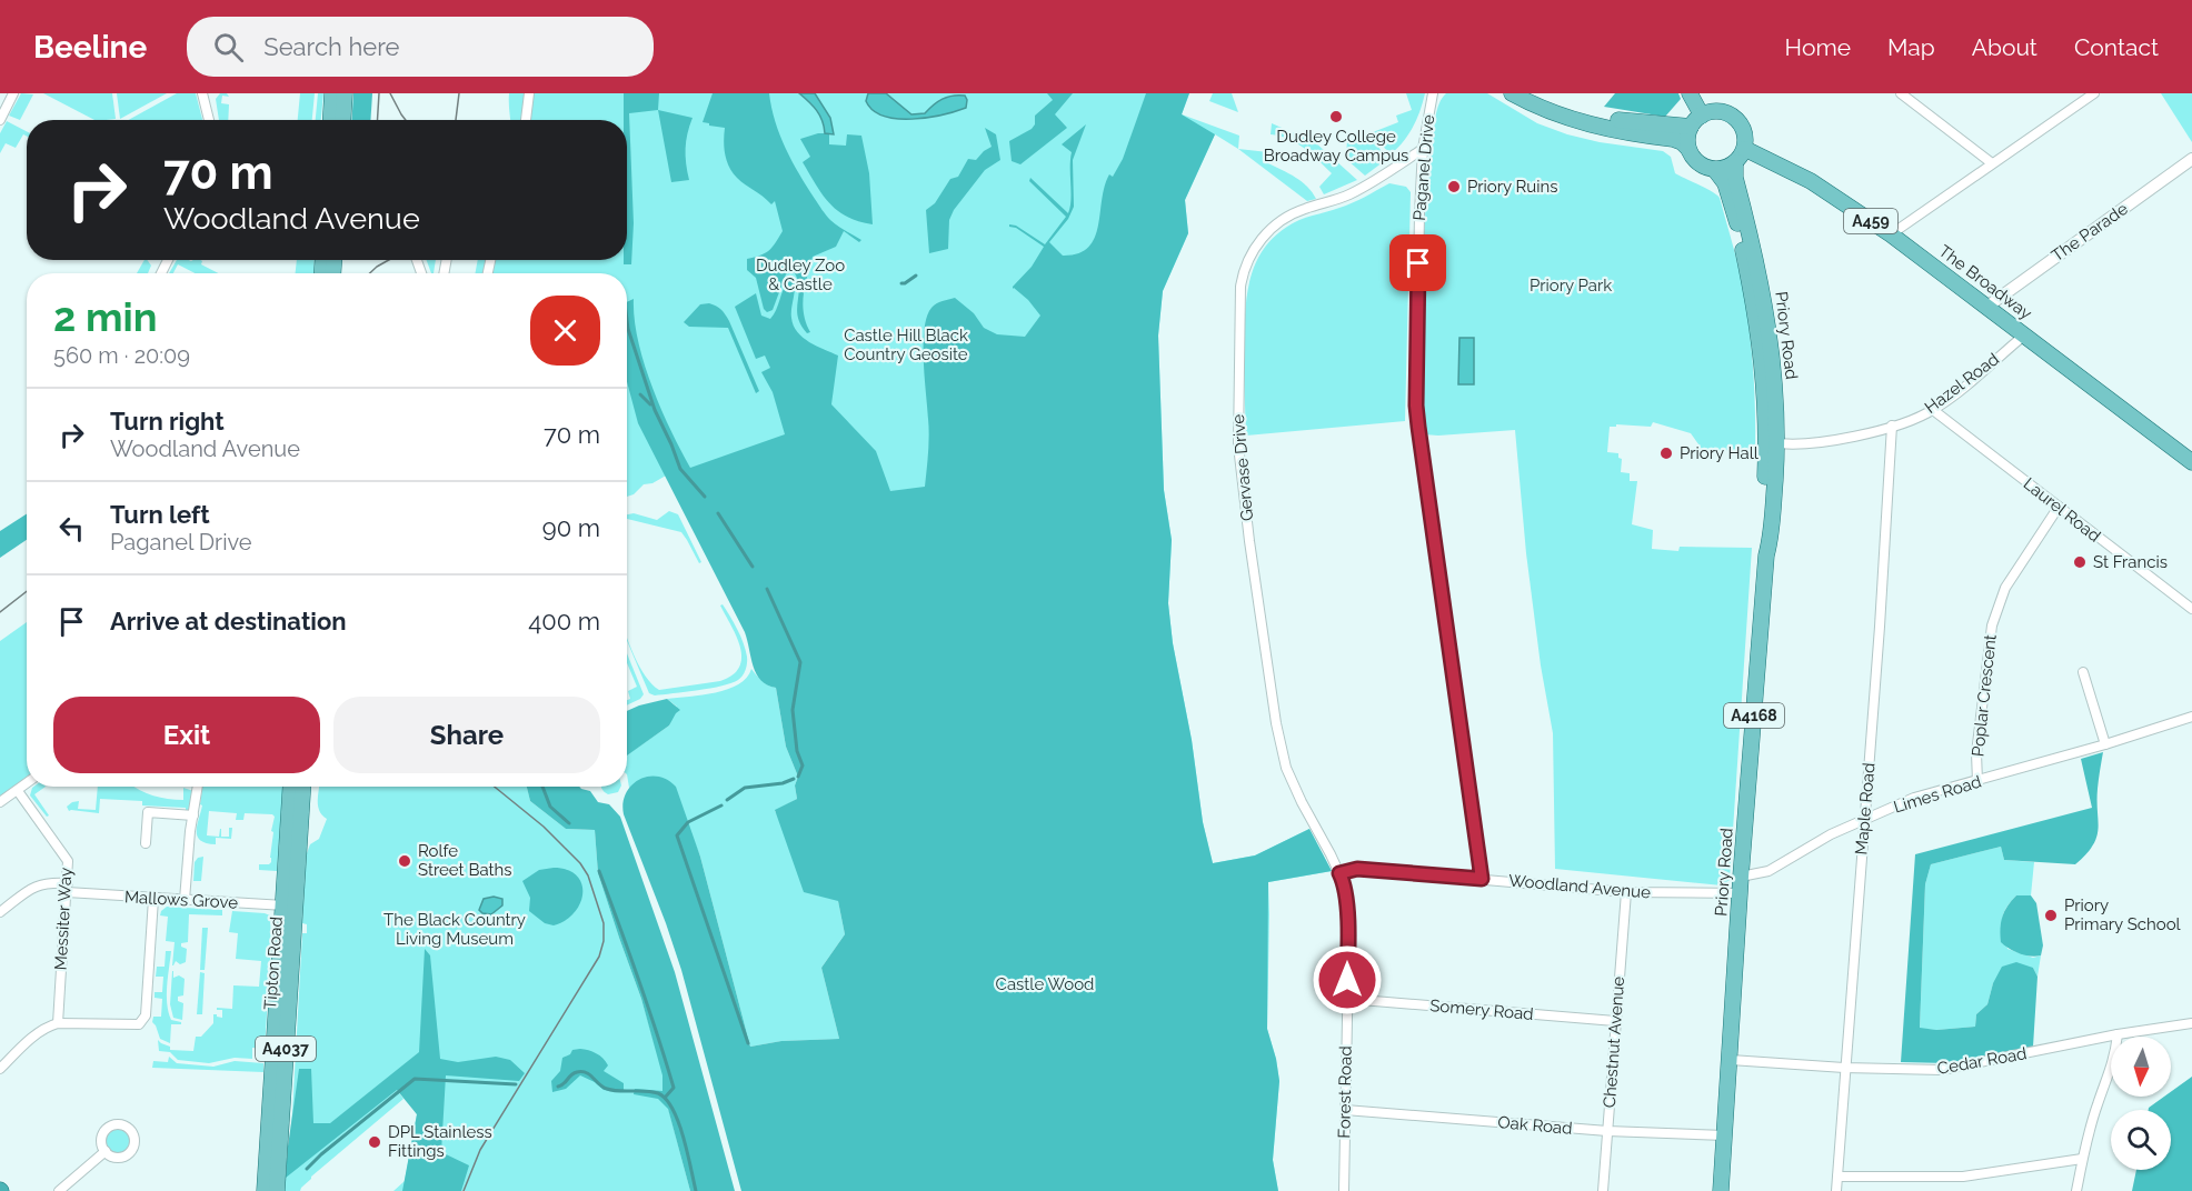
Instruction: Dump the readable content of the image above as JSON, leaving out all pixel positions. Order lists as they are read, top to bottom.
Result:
{
  "streets": {
    "main road": [
      "A459",
      "The Broadway",
      "Priory Road",
      "A4168",
      "Tipton Road",
      "A4037"
    ],
    "street": [
      "Paganel Drive",
      "The Parade",
      "Hazel Road",
      "Gervase Drive",
      "Laurel Road",
      "Poplar Crescent",
      "Limes Road",
      "Maple Road",
      "Woodland Avenue",
      "Mallows Grove",
      "Messiter Way",
      "Somery Road",
      "Chestnut Avenue",
      "Cedar Road",
      "Forest Road",
      "Oak Road"
    ]
  },
  "crossings": [
    ["Paganel Drive", "Gervase Drive"],
    ["Paganel Drive", "Woodland Avenue"],
    ["The Parade", "The Broadway"],
    ["The Broadway", "Priory Road"],
    ["The Broadway", "Hazel Road"],
    ["Priory Road", "Hazel Road"],
    ["Priory Road", "Limes Road"],
    ["Priory Road", "Woodland Avenue"],
    ["Priory Road", "Cedar Road"],
    ["Priory Road", "Oak Road"],
    ["Hazel Road", "Laurel Road"],
    ["Hazel Road", "Maple Road"],
    ["Gervase Drive", "Woodland Avenue"],
    ["Gervase Drive", "Forest Road"],
    ["Laurel Road", "Poplar Crescent"],
    ["Poplar Crescent", "Limes Road"],
    ["Limes Road", "Maple Road"],
    ["Maple Road", "Cedar Road"],
    ["Woodland Avenue", "Chestnut Avenue"],
    ["Woodland Avenue", "Forest Road"],
    ["Mallows Grove", "Messiter Way"],
    ["Mallows Grove", "Tipton Road"],
    ["Somery Road", "Chestnut Avenue"],
    ["Somery Road", "Forest Road"],
    ["Chestnut Avenue", "Oak Road"],
    ["Forest Road", "Oak Road"]
  ],
  "parks": [
    "Dudley Zoo & Castle",
    "Priory Park",
    "Castle Hill Black Country Geosite",
    "The Black Country Living Museum",
    "Castle Wood"
  ],
  "places": [
    "Dudley College Broadway Campus",
    "Priory Ruins",
    "Priory Hall",
    "St Francis",
    "Rolfe Street Baths",
    "Priory Primary School",
    "DPL Stainless Fittings"
  ],
  "north": "bottom",
  "page": {
    "header": "Beeline",
    "search": "Search here",
    "nav": [
      "Home",
      "Map",
      "About",
      "Contact"
    ],
    "turn": ["70 m", "Woodland Avenue"],
    "heading": ["2 min", "560 m · 20:09"],
    "list": [
      {
        "name": "Turn right",
        "note": "Woodland Avenue",
        "value": "70 m"
      },
      {
        "name": "Turn left",
        "note": "Paganel Drive",
        "value": "90 m"
      },
      {
        "name": "Arrive at destination",
        "value": "400 m"
      }
    ],
    "buttons": ["Exit", "Share"]
  }
}
